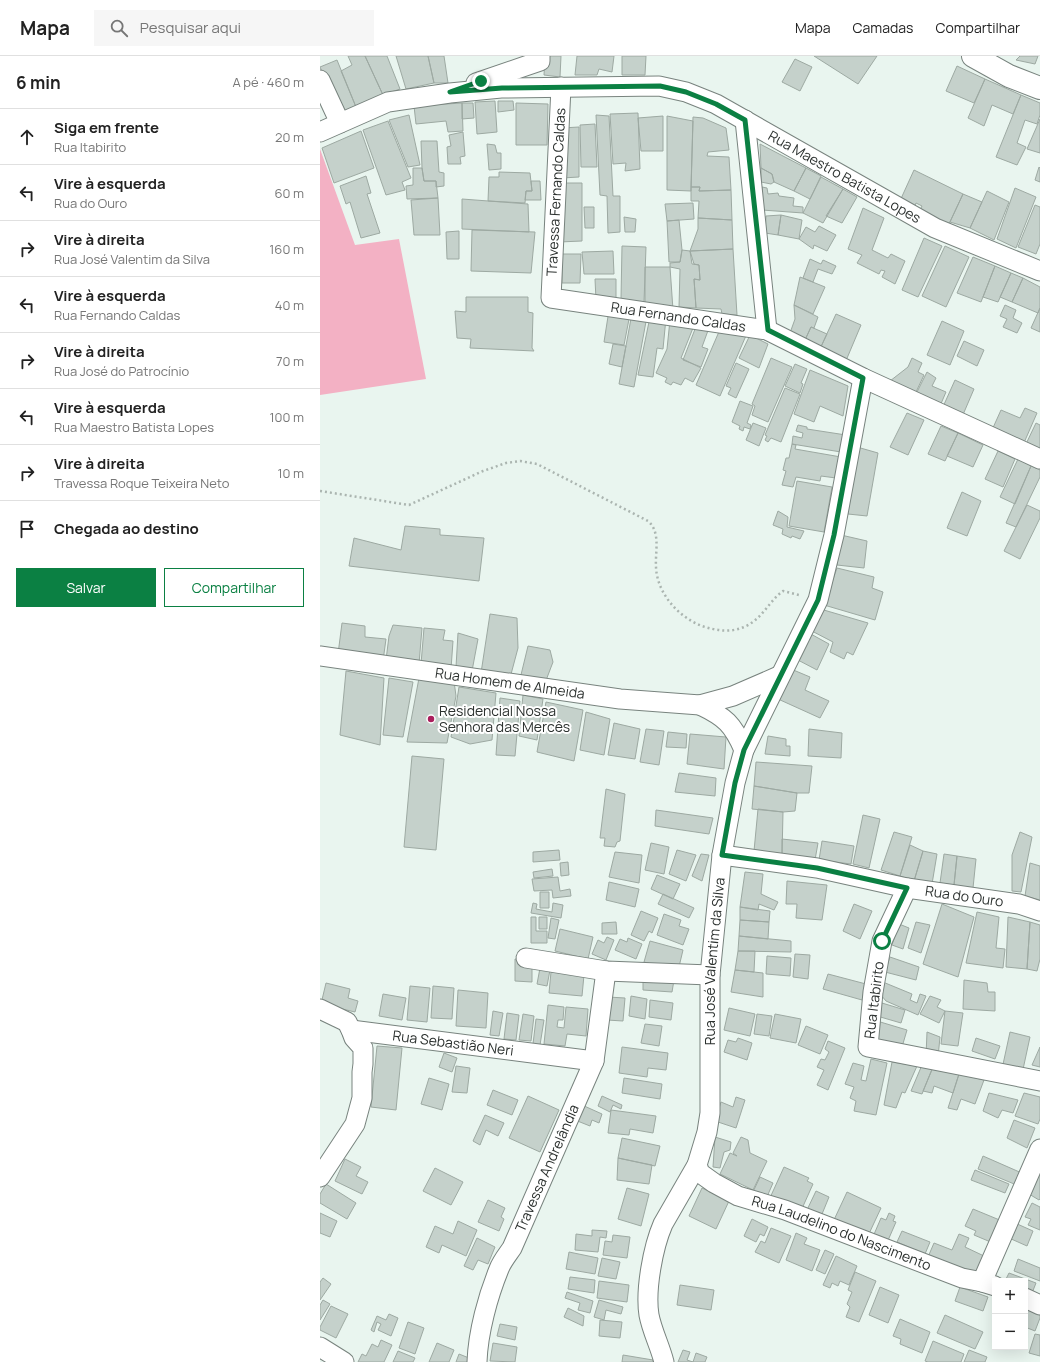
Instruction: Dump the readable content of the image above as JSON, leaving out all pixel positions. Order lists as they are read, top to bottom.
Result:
{
  "streets": {
    "street": [
      "Rua Maestro Batista Lopes",
      "Travessa Fernando Caldas",
      "Rua Fernando Caldas",
      "Rua Homem de Almeida",
      "Rua do Ouro",
      "Rua José Valentim da Silva",
      "Rua Itabirito",
      "Rua Sebastião Neri",
      "Travessa Andrelândia",
      "Rua Laudelino do Nascimento"
    ]
  },
  "crossings": [
    ["Rua Maestro Batista Lopes", "Travessa Fernando Caldas"],
    ["Travessa Fernando Caldas", "Rua Fernando Caldas"],
    ["Rua Fernando Caldas", "Rua José Valentim da Silva"],
    ["Rua do Ouro", "Rua José Valentim da Silva"],
    ["Rua do Ouro", "Rua Itabirito"],
    ["Rua José Valentim da Silva", "Rua Laudelino do Nascimento"],
    ["Rua Sebastião Neri", "Travessa Andrelândia"]
  ],
  "places": ["Residencial Nossa Senhora das Mercês"],
  "page": {
    "header": "Mapa",
    "search": "Pesquisar aqui",
    "nav": ["Mapa", "Camadas", "Compartilhar"],
    "heading": ["6 min", "A pé · 460 m"],
    "list": [
      ["Siga em frente", "Rua Itabirito", "20 m"],
      ["Vire à esquerda", "Rua do Ouro", "60 m"],
      ["Vire à direita", "Rua José Valentim da Silva", "160 m"],
      ["Vire à esquerda", "Rua Fernando Caldas", "40 m"],
      ["Vire à direita", "Rua José do Patrocínio", "70 m"],
      ["Vire à esquerda", "Rua Maestro Batista Lopes", "100 m"],
      ["Vire à direita", "Travessa Roque Teixeira Neto", "10 m"],
      "Chegada ao destino"
    ],
    "buttons": ["Salvar", "Compartilhar"],
    "map_buttons": ["+", "−"]
  }
}
